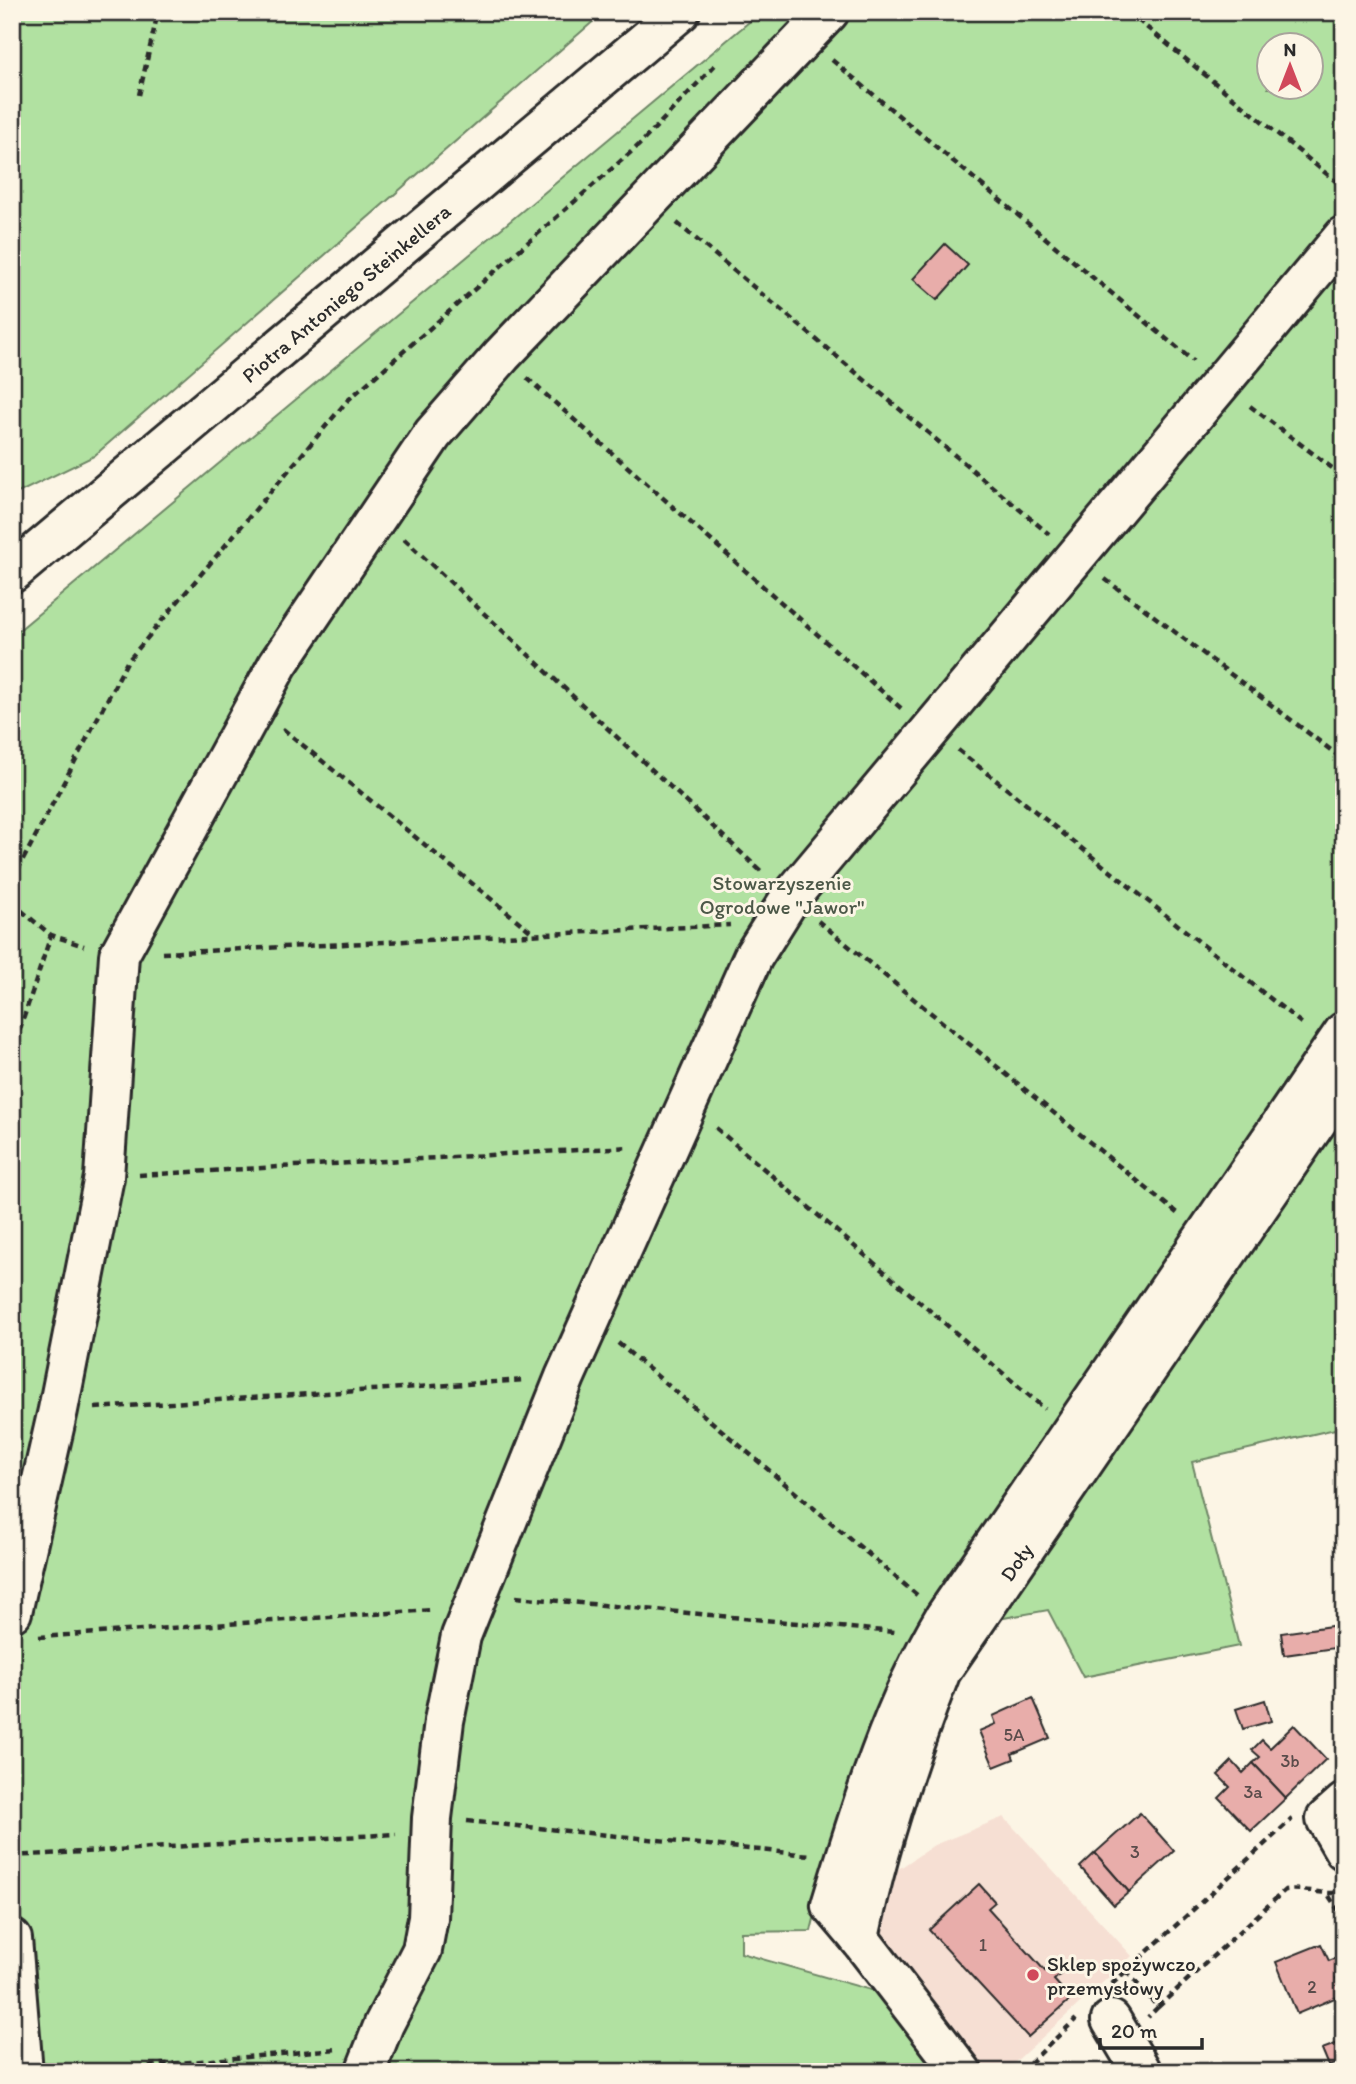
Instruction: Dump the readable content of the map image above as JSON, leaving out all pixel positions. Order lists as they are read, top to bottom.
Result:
{
  "streets": {
    "street": ["Piotra Antoniego Steinkellera", "Doły"]
  },
  "parks": ["Stowarzyszenie Ogrodowe \"Jawor\""],
  "places": ["Sklep spożywczo przemysłowy"],
  "house_numbers": [
    "5A",
    "3b",
    "3a",
    "3",
    "1",
    "2"
  ],
  "scale_bar": "20 m",
  "north": "top"
}
